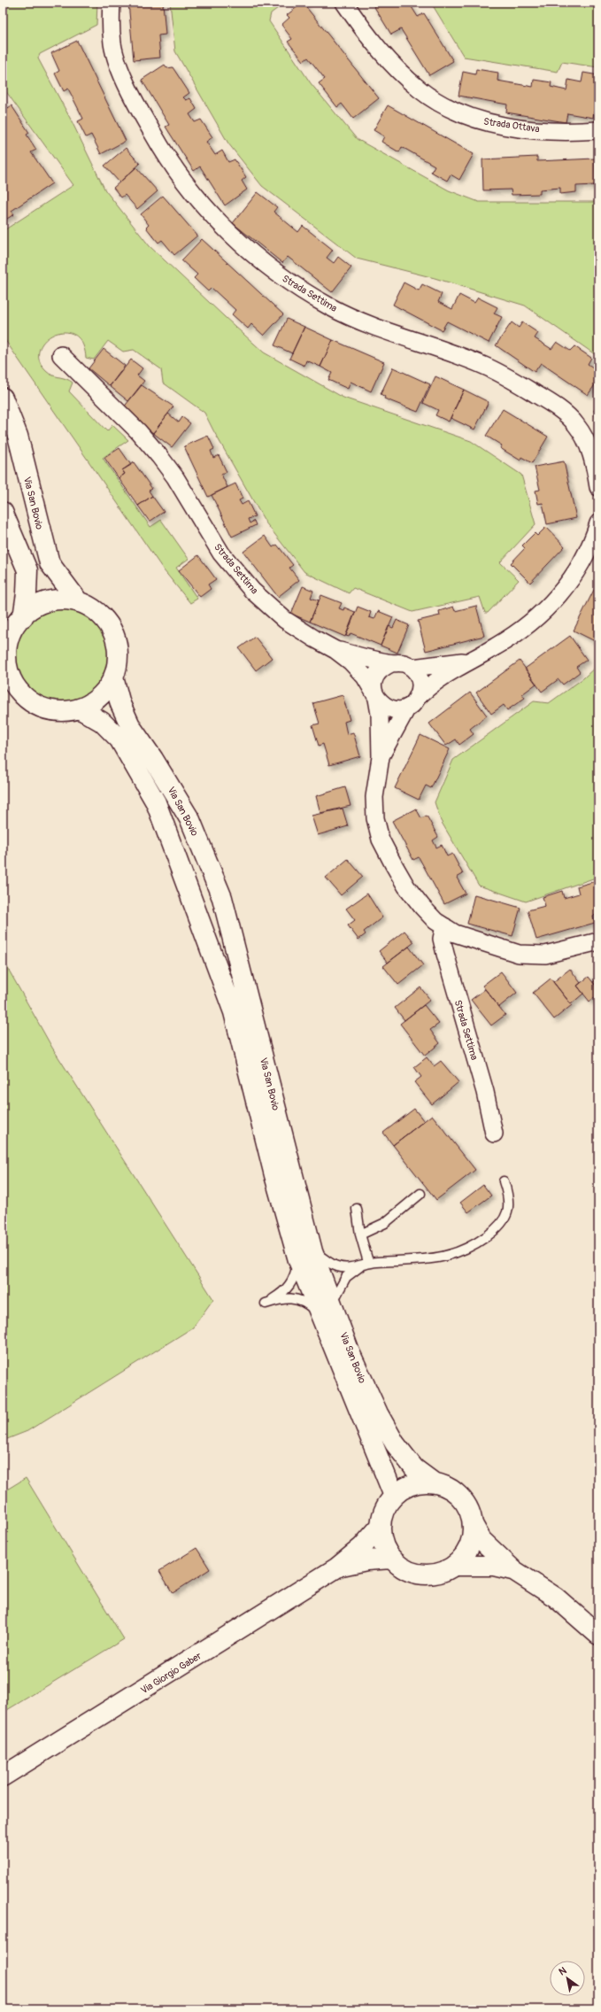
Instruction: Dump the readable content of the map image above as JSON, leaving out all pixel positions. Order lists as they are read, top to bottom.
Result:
{
  "streets": {
    "main road": ["Via San Bovio", "Via Giorgio Gaber"],
    "street": ["Strada Ottava", "Strada Settima"]
  },
  "crossings": [
    ["Via San Bovio", "Via Giorgio Gaber"]
  ],
  "north": "top left"
}
